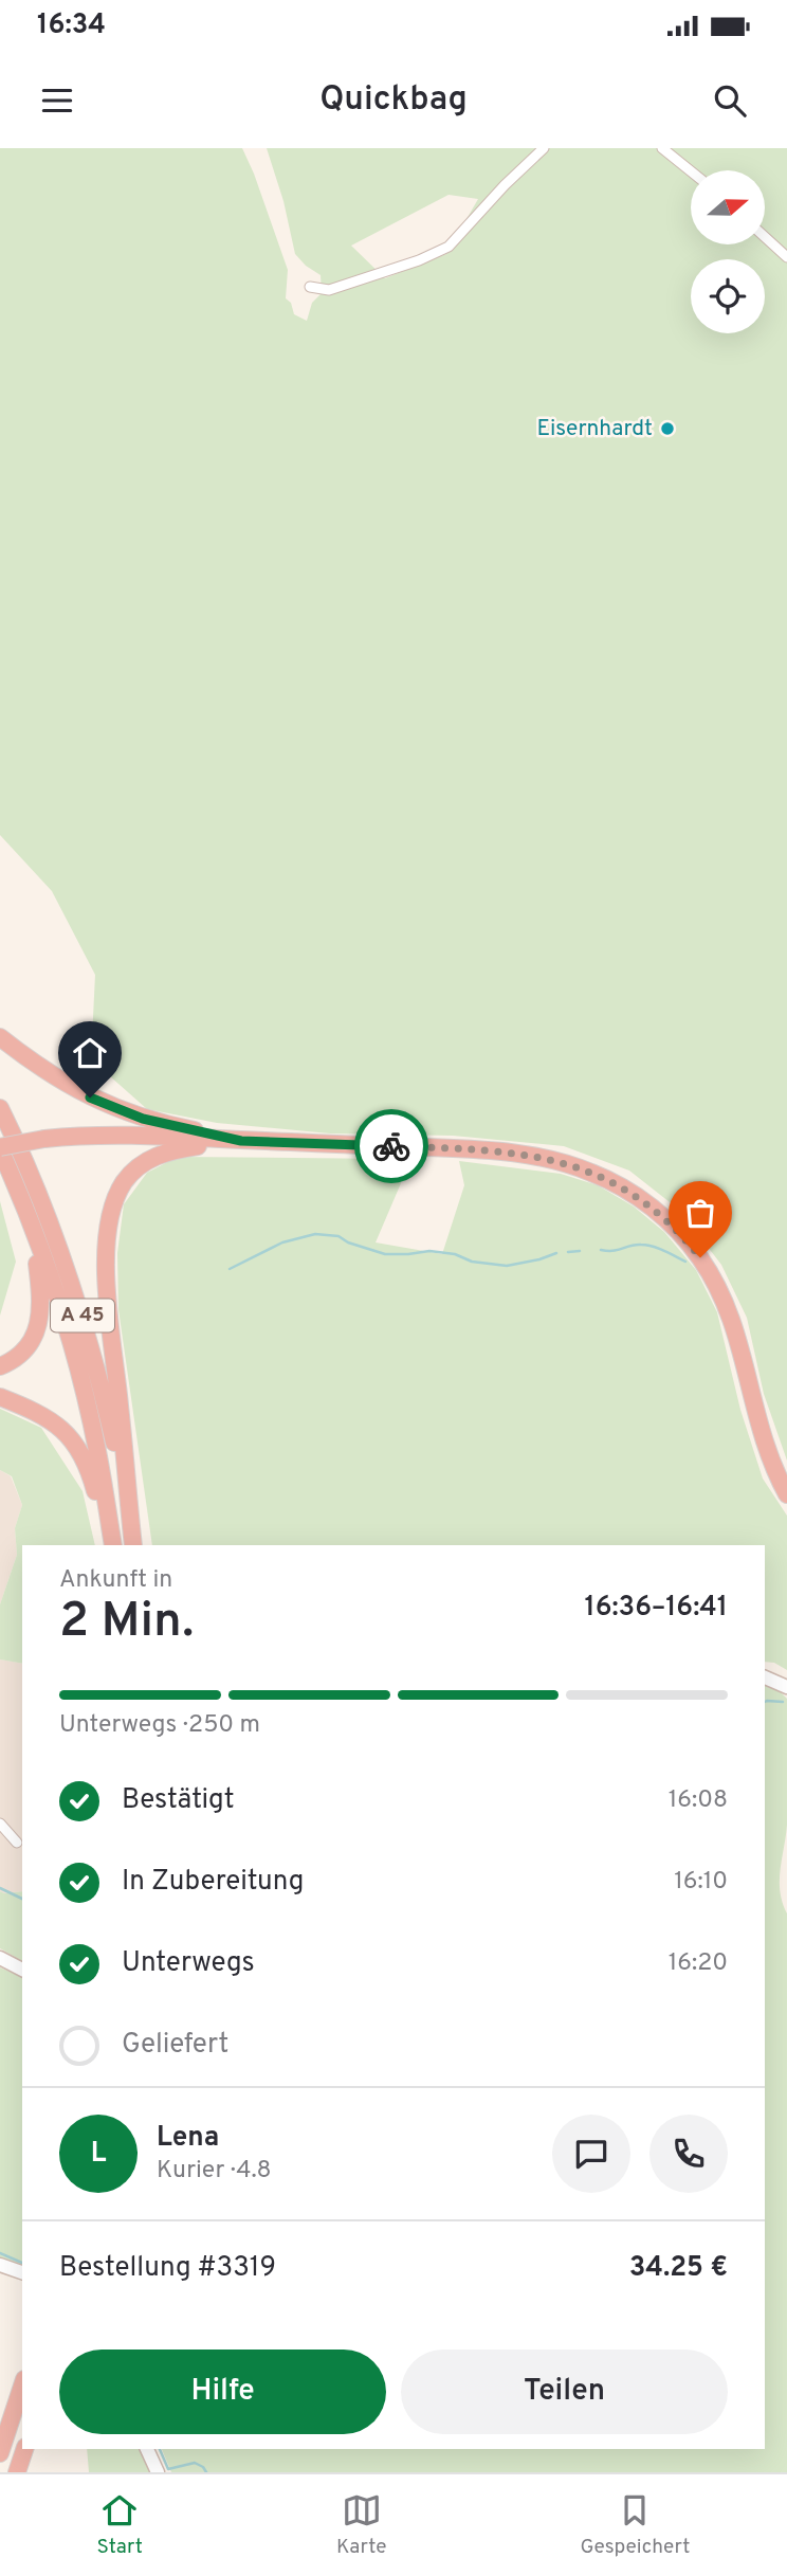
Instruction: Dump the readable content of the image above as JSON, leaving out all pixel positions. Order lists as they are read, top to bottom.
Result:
{
  "streets": {
    "highway": ["A 45"]
  },
  "places": ["Eisernhardt"],
  "north": "right",
  "page": {
    "status": "16:34",
    "header": "Quickbag",
    "heading": ["2 Min.", "Ankunft in", "16:36–16:41"],
    "panel": [
      "Lena",
      "Kurier · 4.8",
      "Bestellung #3319",
      "34.25 €"
    ],
    "bar": "Unterwegs · 250 m",
    "list": [
      ["Bestätigt", "16:08"],
      ["In Zubereitung", "16:10"],
      ["Unterwegs", "16:20"],
      "Geliefert"
    ],
    "round": "L",
    "buttons": ["Hilfe", "Teilen"],
    "tabs": ["Start", "Karte", "Gespeichert"]
  }
}
